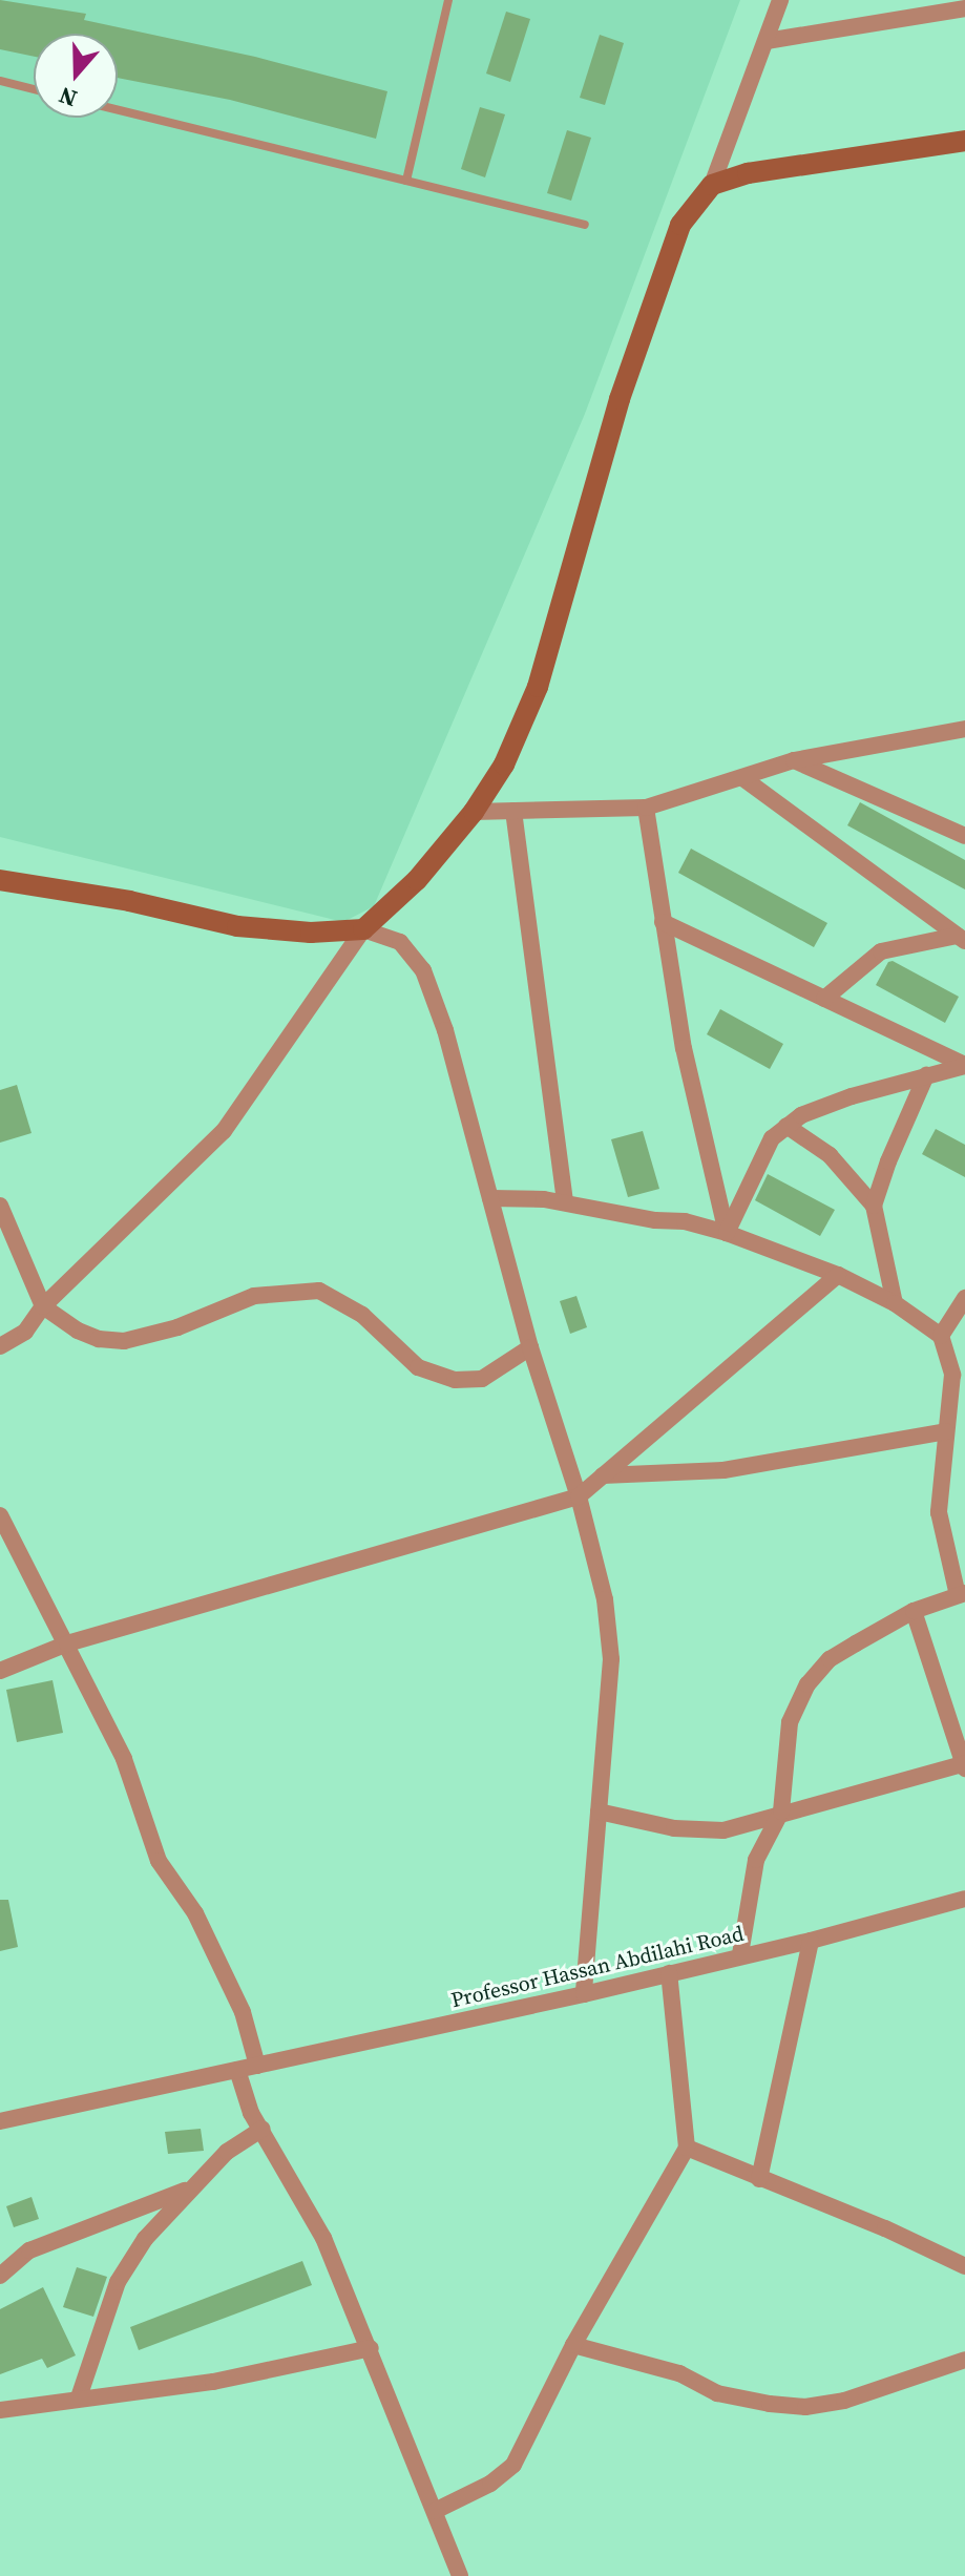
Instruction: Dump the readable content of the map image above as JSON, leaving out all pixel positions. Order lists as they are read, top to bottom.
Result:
{
  "streets": {
    "street": ["Professor Hassan Abdilahi Road"]
  },
  "north": "bottom"
}
